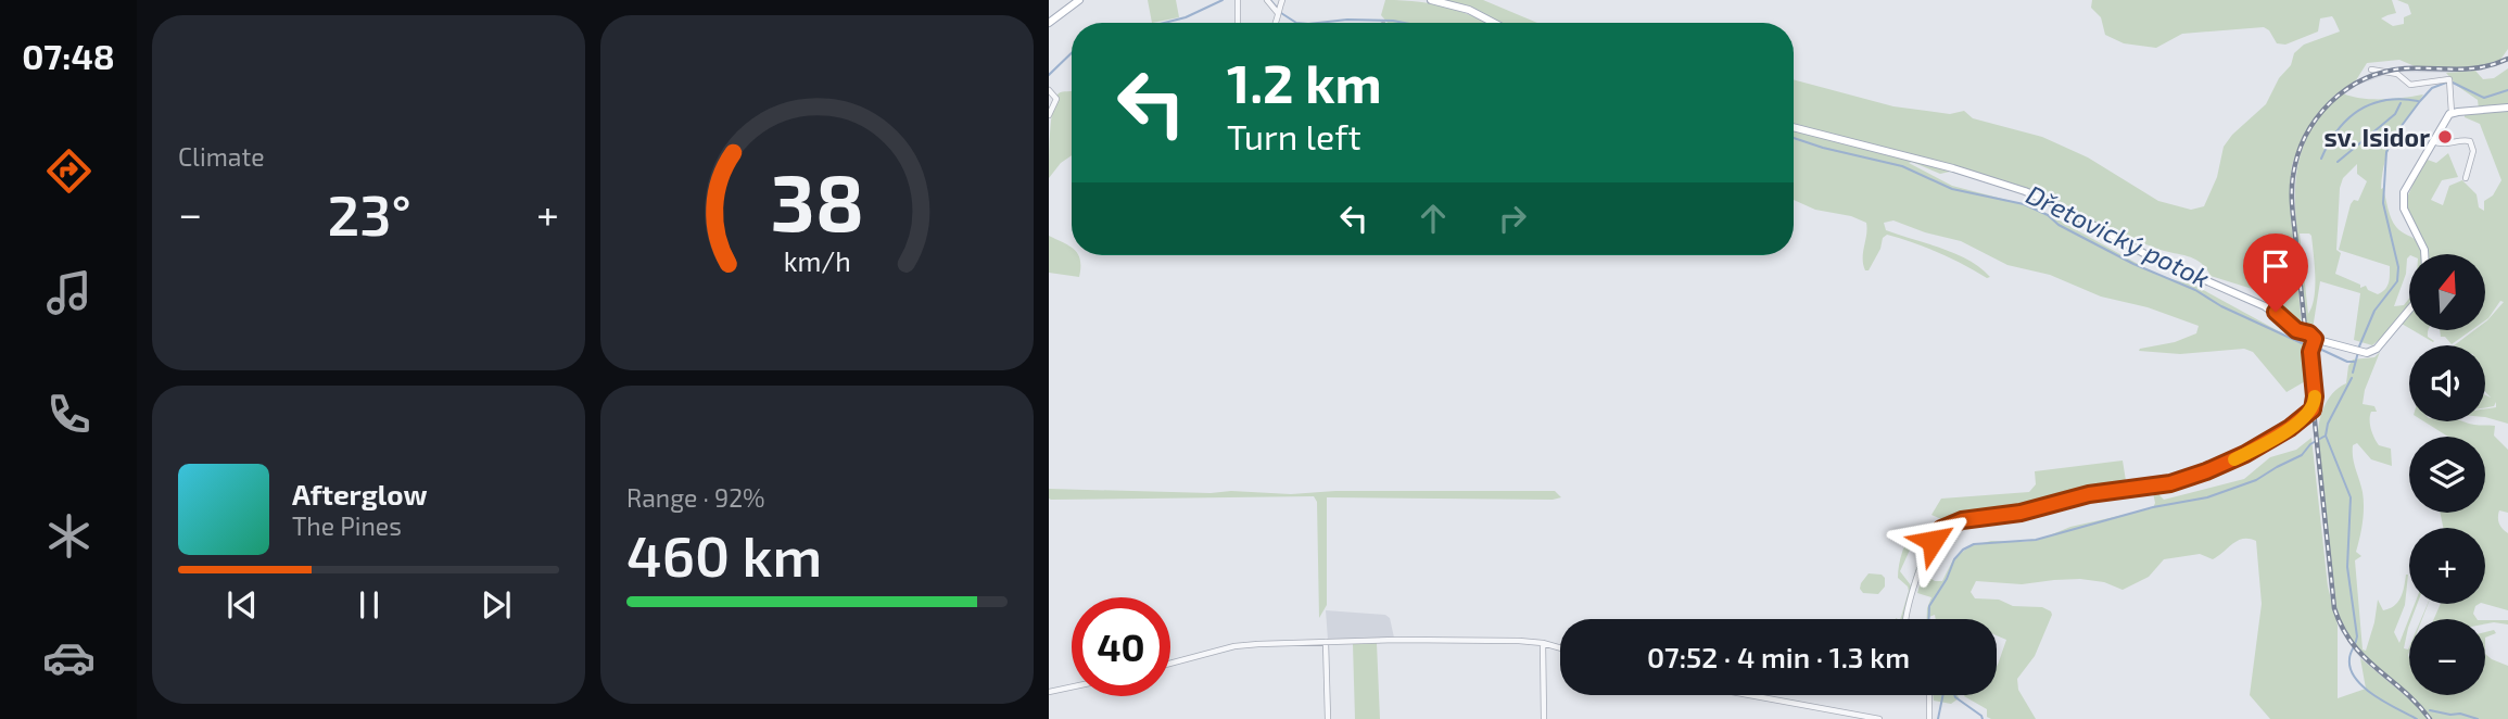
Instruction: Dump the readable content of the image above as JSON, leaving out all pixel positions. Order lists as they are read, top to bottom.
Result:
{
  "water": ["Dřetovický potok"],
  "places": ["sv. Isidor"],
  "north": "top",
  "page": {
    "tabs": "07:48",
    "tile": [
      "Climate",
      ["Range · 92%", "460 km"]
    ],
    "turn": ["1.2 km", "Turn left"],
    "heat": ["−", "23°", "+"],
    "map_buttons": ["+", "−"],
    "song": ["Afterglow", "The Pines"],
    "limit": "40",
    "trip": "07:52 · 4 min · 1.3 km",
    "gauge": ["38", "km/h"]
  }
}
